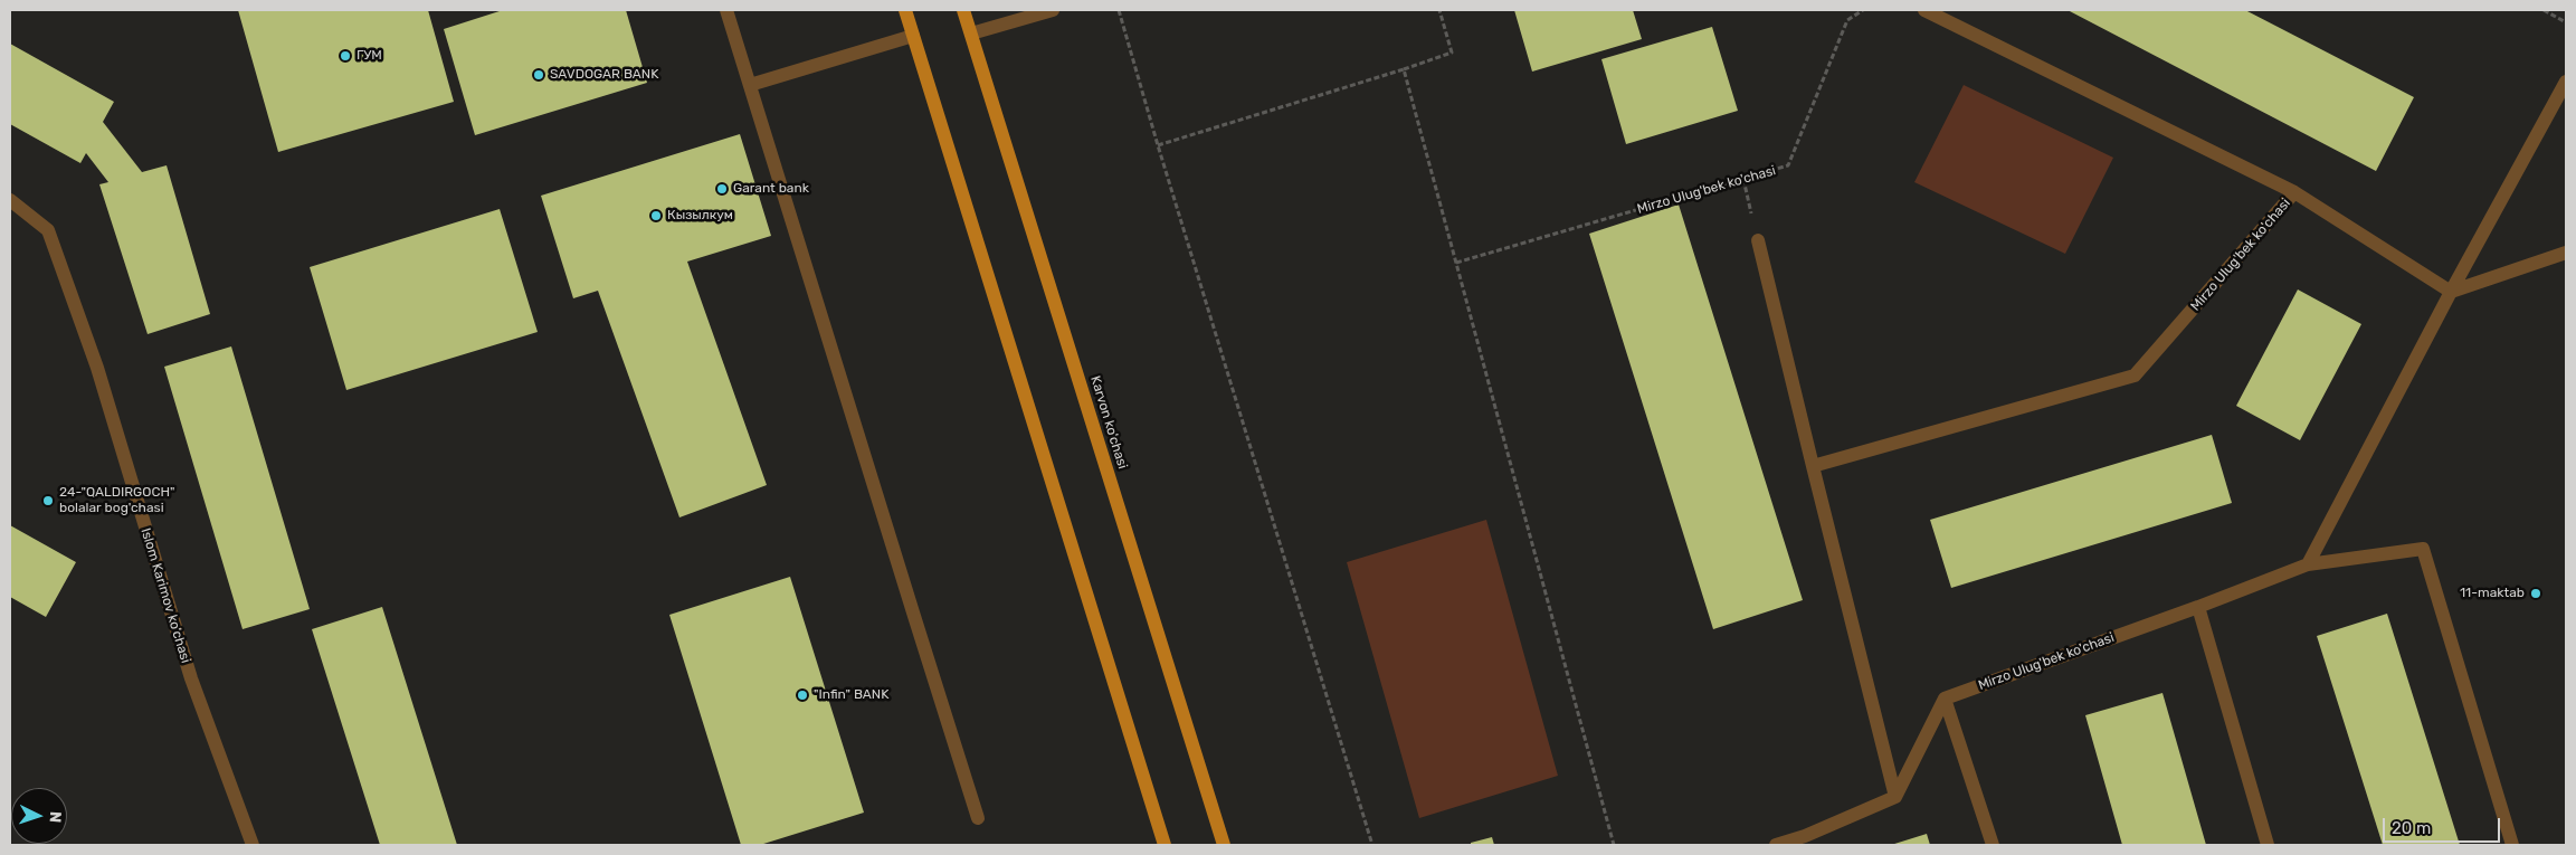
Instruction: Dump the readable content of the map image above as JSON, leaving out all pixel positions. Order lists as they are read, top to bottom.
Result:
{
  "streets": {
    "main road": ["Karvon ko'chasi"],
    "street": ["Mirzo Ulug'bek ko'chasi", "Islom Karimov ko‘chasi"]
  },
  "places": [
    "ГУМ",
    "SAVDOGAR BANK",
    "Garant bank",
    "Кызылкум",
    "24-\"QALDIRGOCH\" bolalar bog'chasi",
    "11-maktab",
    "\"Infin\" BANK"
  ],
  "scale_bar": "20 m",
  "north": "right"
}
